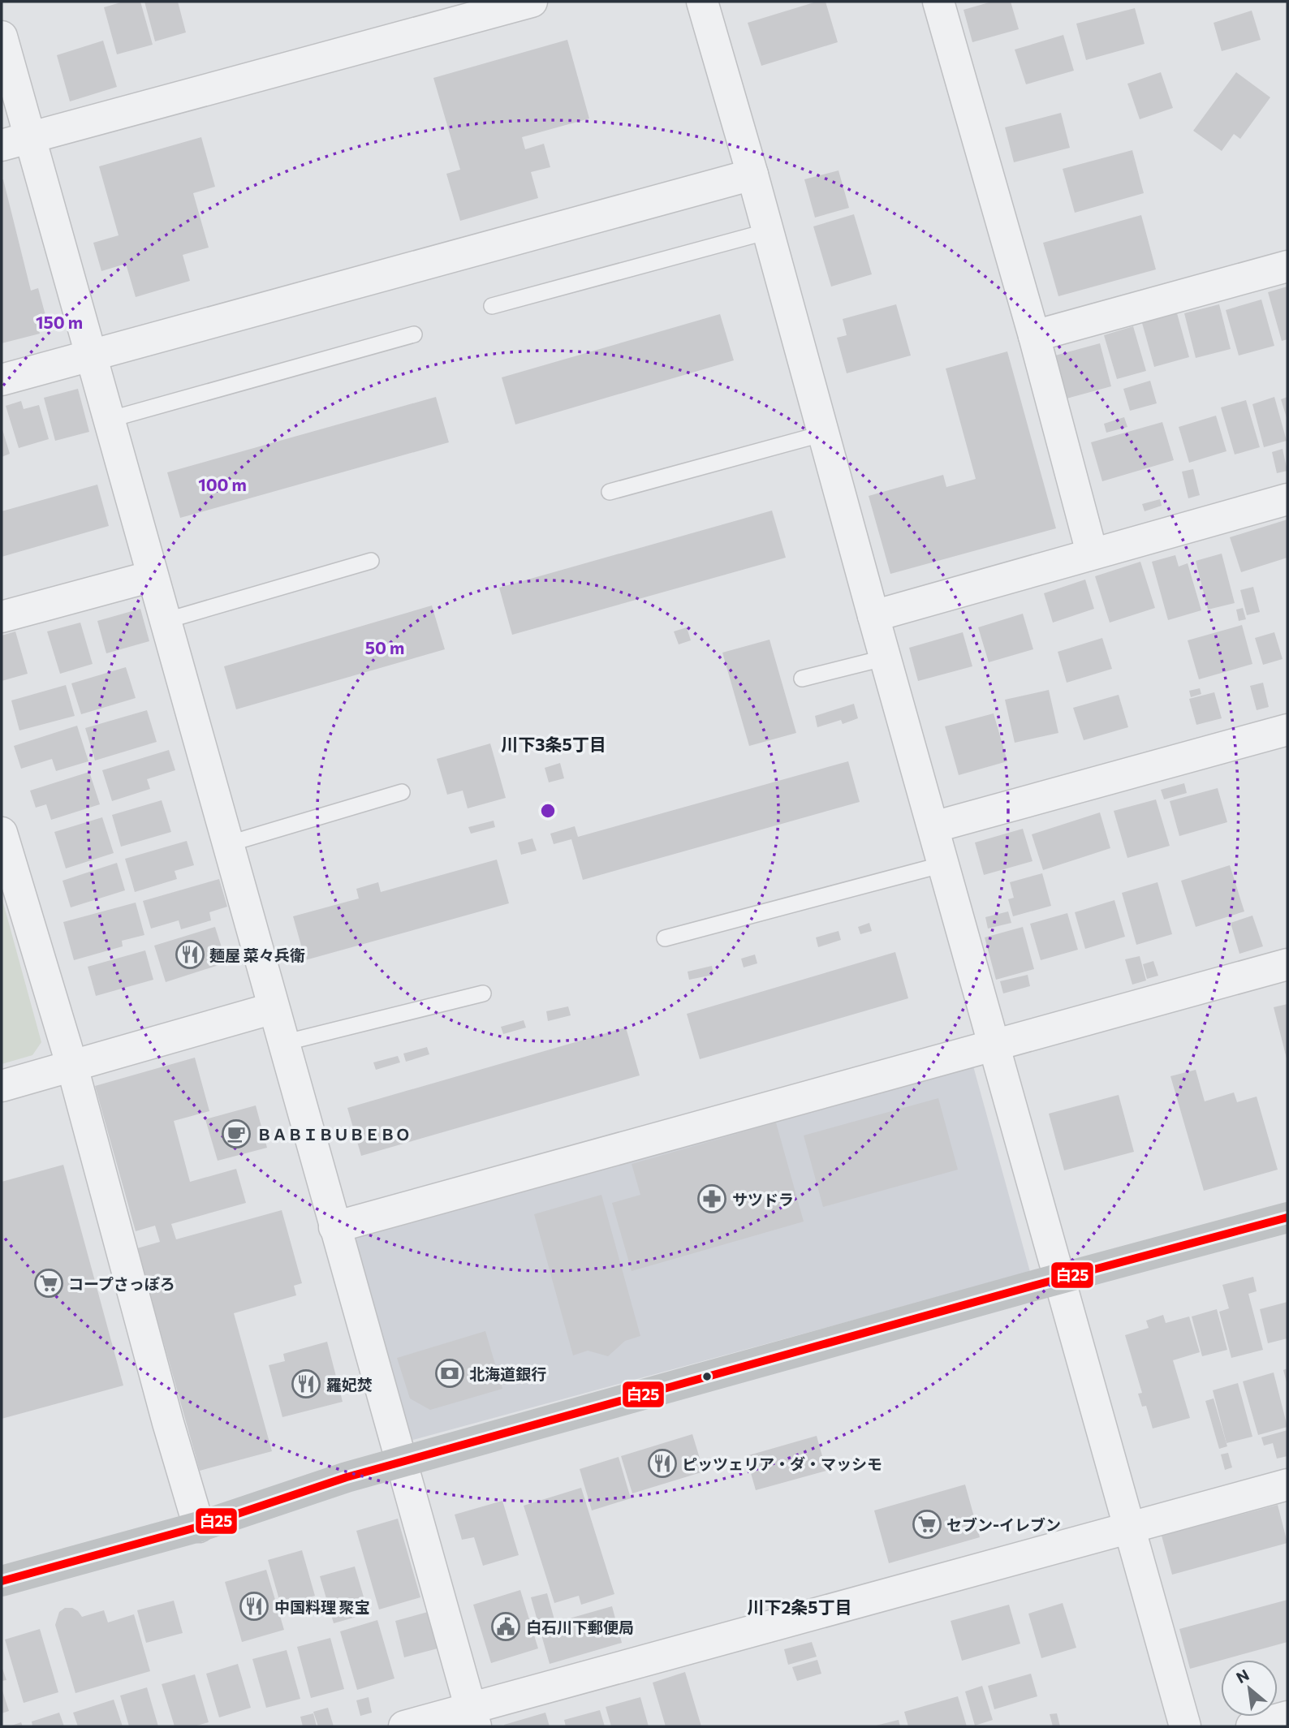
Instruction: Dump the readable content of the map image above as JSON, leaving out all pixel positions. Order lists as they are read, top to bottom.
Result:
{
  "districts": ["川下3条5丁目", "川下2条5丁目"],
  "places": {
    "restaurant": [
      "麺屋 菜々兵衛",
      "羅妃焚",
      "ピッツェリア・ダ・マッシモ",
      "中国料理 聚宝"
    ],
    "cafe": ["ＢＡＢＩＢＵＢＥＢＯ"],
    "pharmacy": ["サツドラ"],
    "supermarket": ["コープさっぽろ", "セブン-イレブン"],
    "bank": ["北海道銀行"],
    "public building": ["白石川下郵便局"]
  },
  "lines": ["transit line 白25"],
  "north": "top left",
  "rings": ["150 m", "100 m", "50 m"]
}
